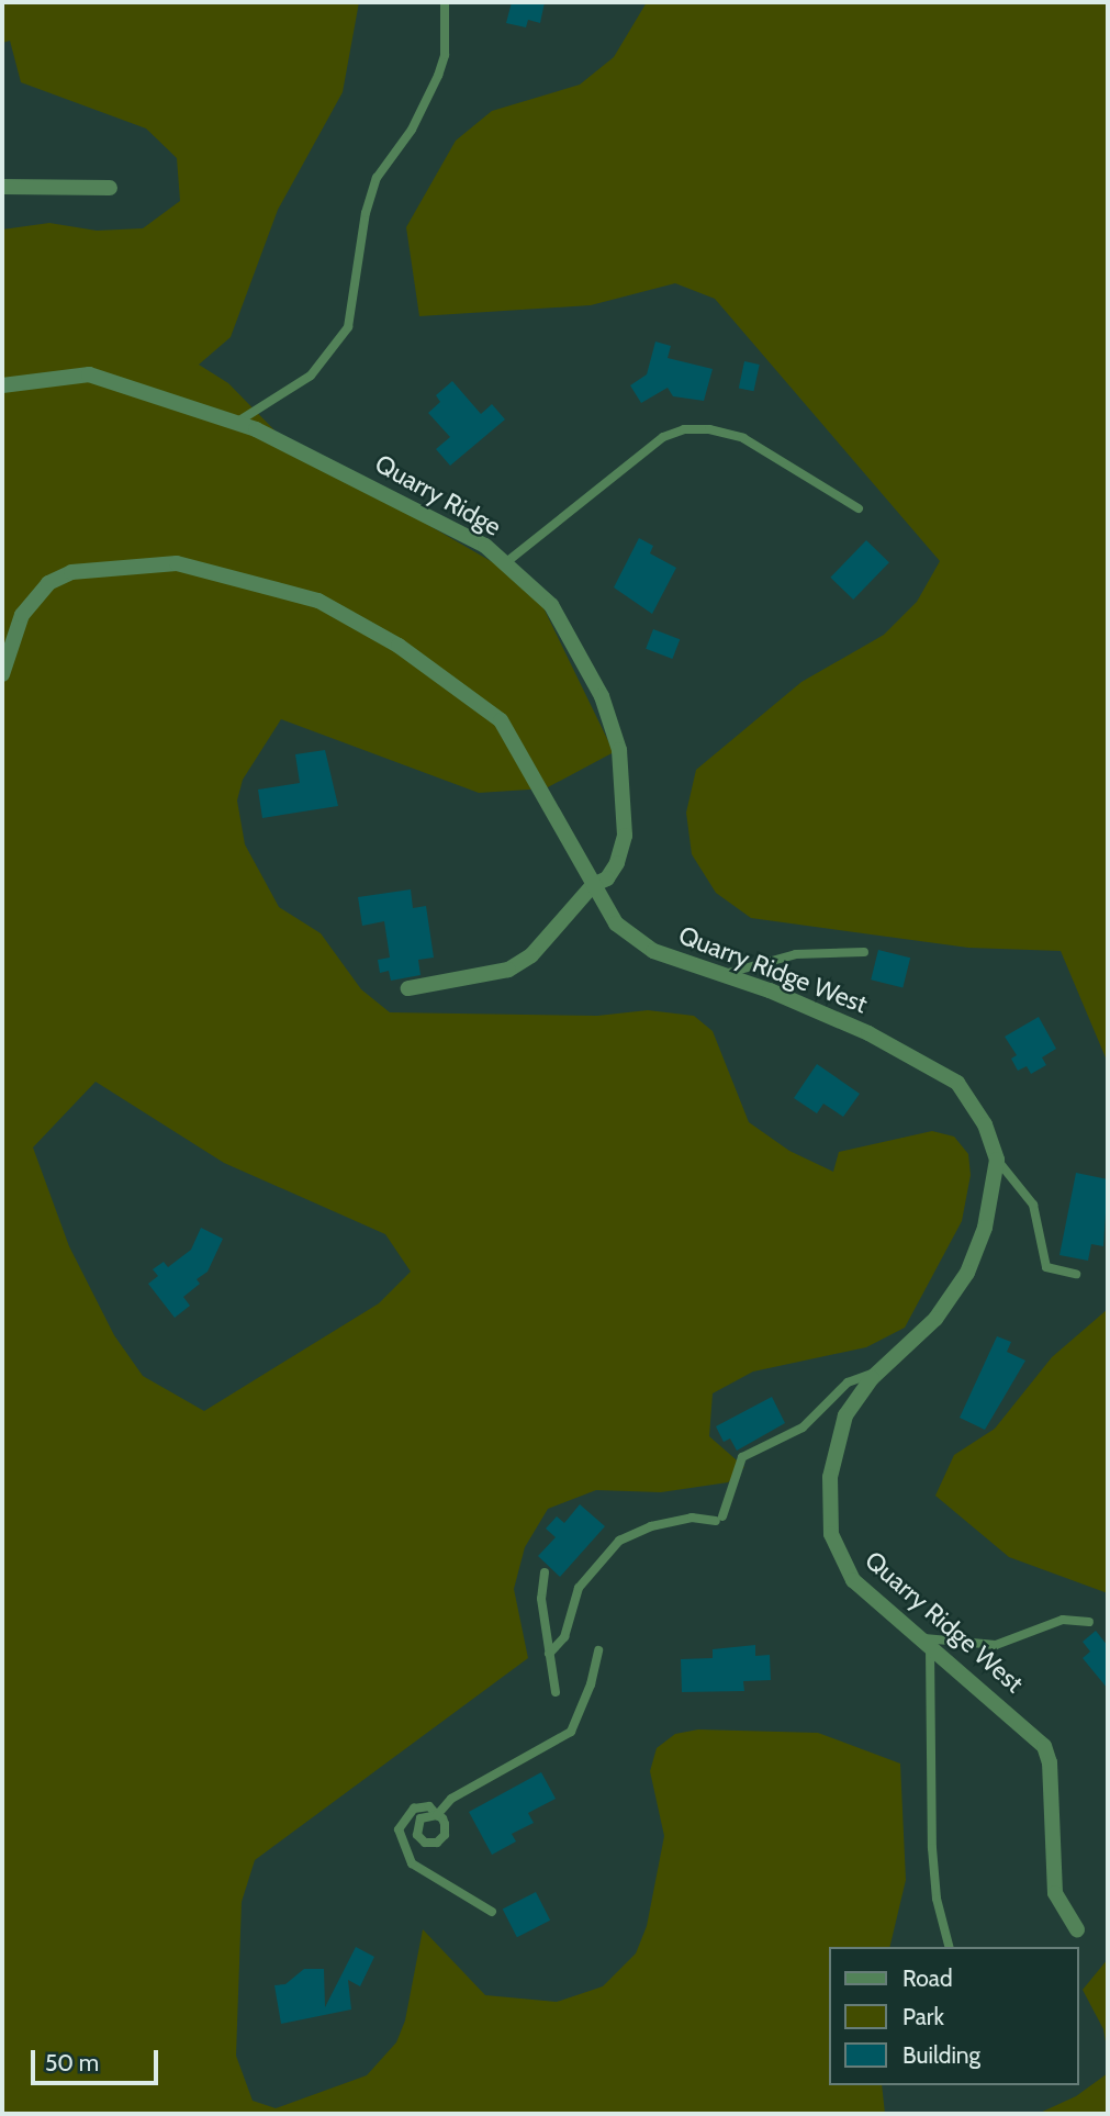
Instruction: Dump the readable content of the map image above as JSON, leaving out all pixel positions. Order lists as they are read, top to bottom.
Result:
{
  "streets": {
    "street": ["Quarry Ridge", "Quarry Ridge West"]
  },
  "crossings": [
    ["Quarry Ridge", "Quarry Ridge West"]
  ],
  "legend": ["Road", "Park", "Building"],
  "scale_bar": "50 m"
}
